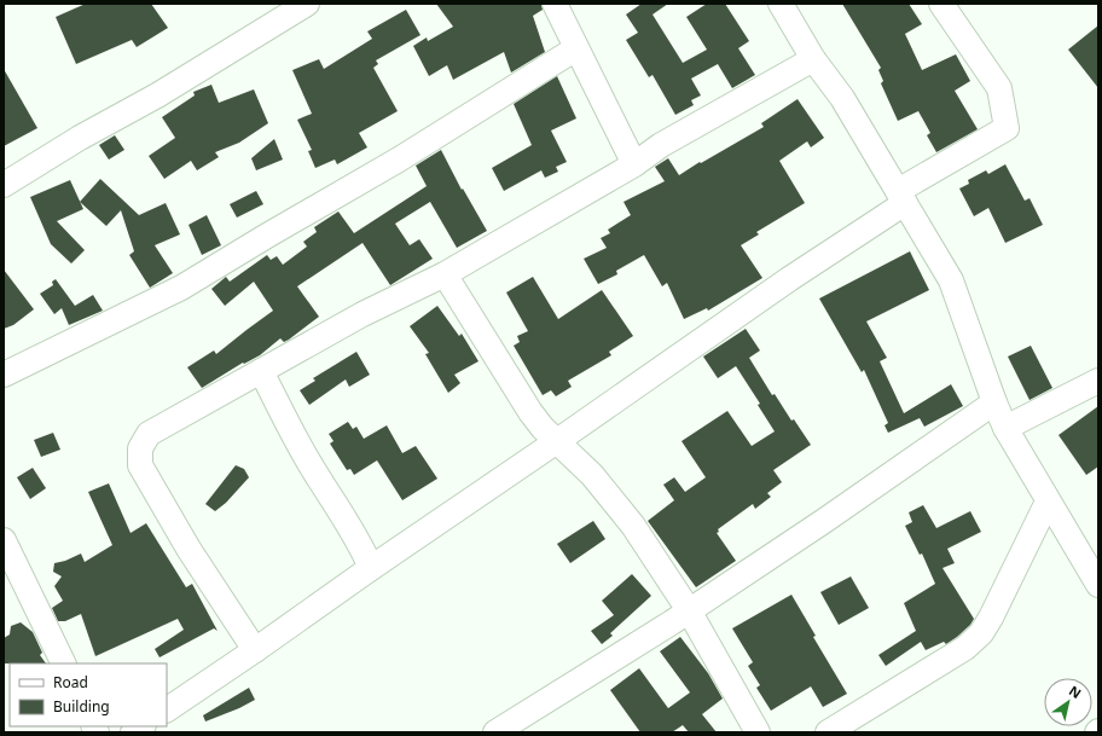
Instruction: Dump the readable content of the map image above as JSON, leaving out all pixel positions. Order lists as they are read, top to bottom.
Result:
{
  "legend": ["Road", "Building"],
  "north": "top right"
}
